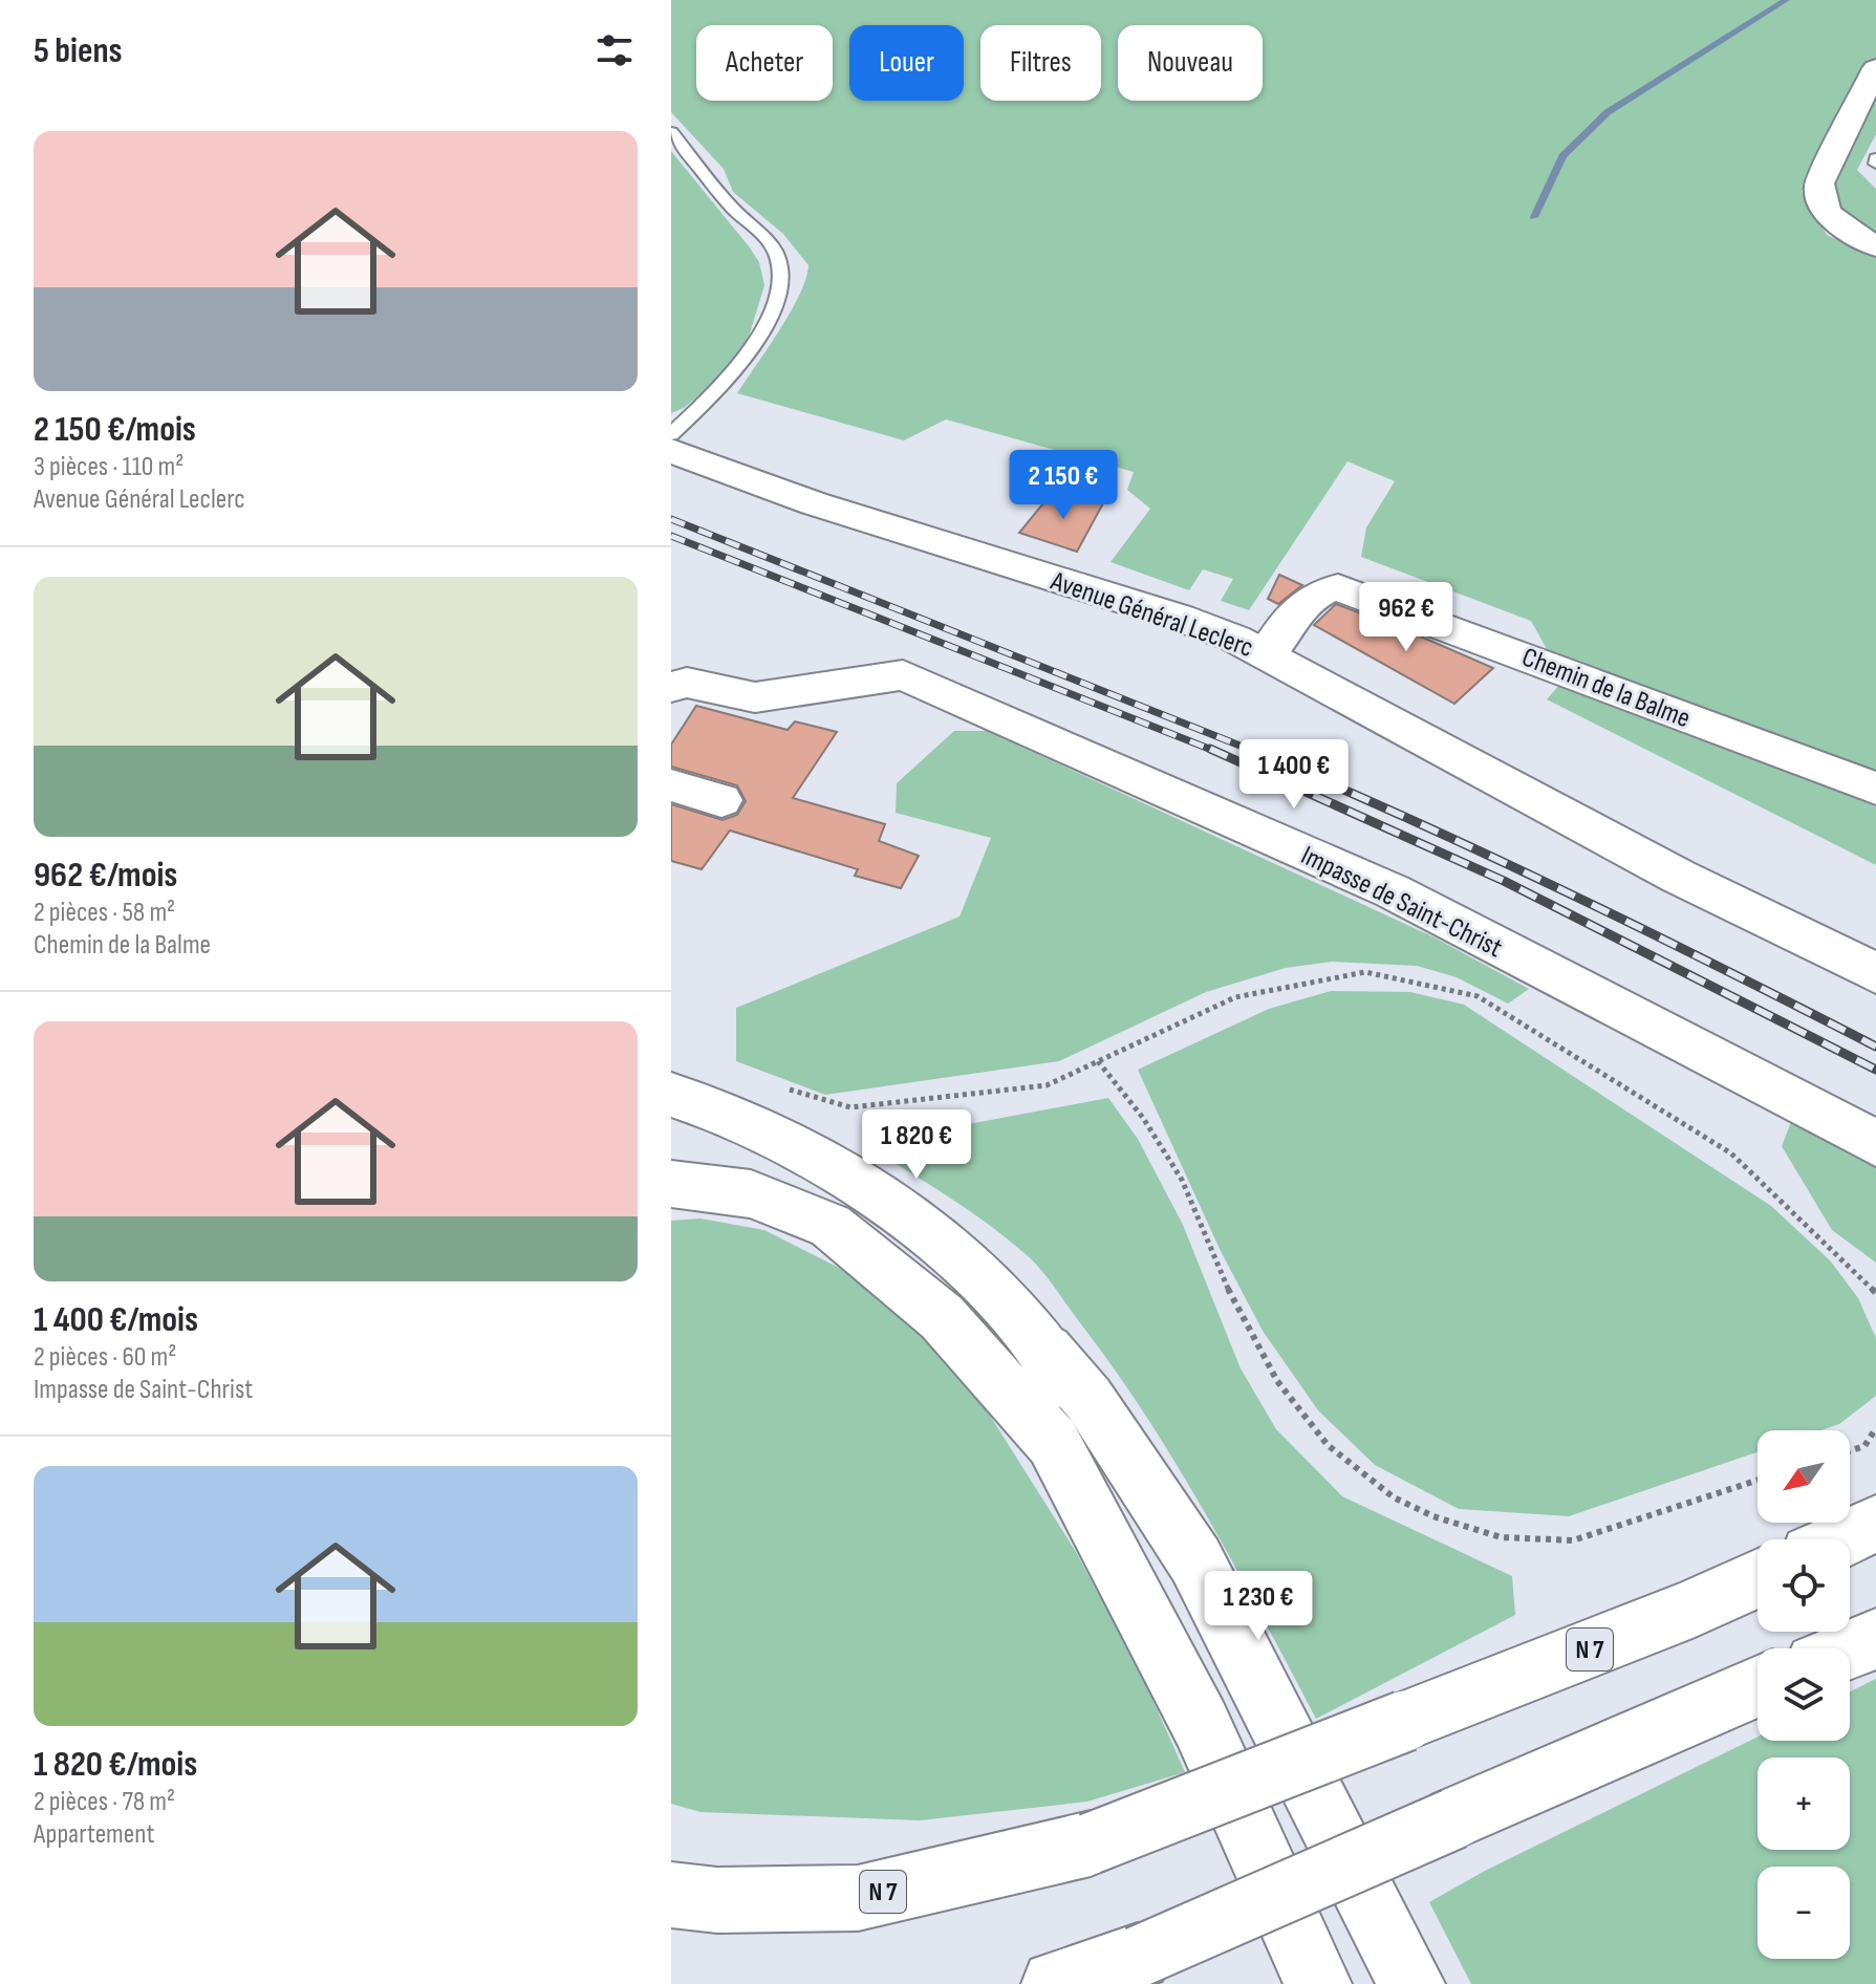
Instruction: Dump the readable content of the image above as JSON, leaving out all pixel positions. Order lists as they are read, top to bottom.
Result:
{
  "streets": {
    "main road": [
      "Avenue Général Leclerc",
      "Chemin de la Balme",
      "Impasse de Saint-Christ",
      "N 7"
    ]
  },
  "crossings": [
    ["Avenue Général Leclerc", "Chemin de la Balme"]
  ],
  "north": "bottom left",
  "page": {
    "heading": "5 biens",
    "chip": [
      "Acheter",
      "Louer",
      "Filtres",
      "Nouveau"
    ],
    "list": [
      {
        "name": "2 150 €/mois",
        "note": "3 pièces · 110 m² · Avenue Général Leclerc"
      },
      {
        "name": "962 €/mois",
        "note": "2 pièces · 58 m² · Chemin de la Balme"
      },
      {
        "name": "1 400 €/mois",
        "note": "2 pièces · 60 m² · Impasse de Saint-Christ"
      },
      {
        "name": "1 820 €/mois",
        "note": "2 pièces · 78 m² · Appartement"
      }
    ],
    "price": [
      "2 150 €",
      "962 €",
      "1 400 €",
      "1 820 €",
      "1 230 €"
    ],
    "map_buttons": ["+", "−"]
  }
}
